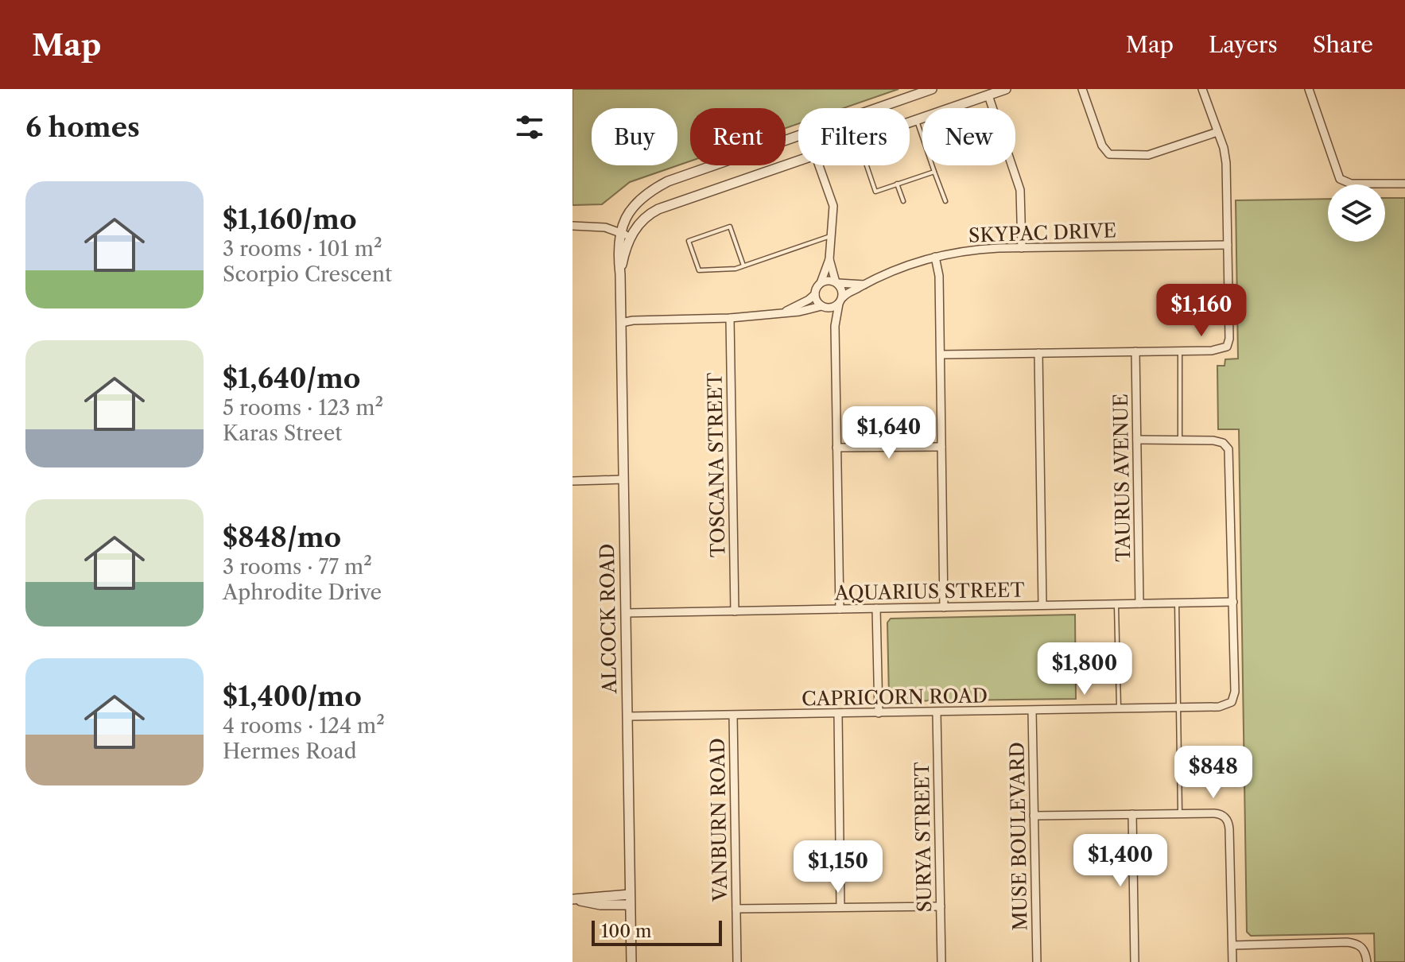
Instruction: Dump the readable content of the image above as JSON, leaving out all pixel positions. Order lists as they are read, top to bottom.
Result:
{
  "streets": {
    "street": [
      "SKYPAC DRIVE",
      "TOSCANA STREET",
      "TAURUS AVENUE",
      "AQUARIUS STREET",
      "ALCOCK ROAD",
      "CAPRICORN ROAD",
      "VANBURN ROAD",
      "MUSE BOULEVARD",
      "SURYA STREET"
    ]
  },
  "crossings": [
    ["TOSCANA STREET", "AQUARIUS STREET"],
    ["TAURUS AVENUE", "AQUARIUS STREET"],
    ["TAURUS AVENUE", "CAPRICORN ROAD"],
    ["AQUARIUS STREET", "ALCOCK ROAD"],
    ["AQUARIUS STREET", "CAPRICORN ROAD"],
    ["ALCOCK ROAD", "CAPRICORN ROAD"],
    ["CAPRICORN ROAD", "VANBURN ROAD"],
    ["CAPRICORN ROAD", "MUSE BOULEVARD"],
    ["CAPRICORN ROAD", "SURYA STREET"]
  ],
  "scale_bar": "100 m",
  "page": {
    "header": "Map",
    "nav": ["Map", "Layers", "Share"],
    "heading": "6 homes",
    "chip": [
      "Buy",
      "Rent",
      "Filters",
      "New"
    ],
    "list": [
      {
        "name": "$1,160/mo",
        "note": "3 rooms · 101 m² · Scorpio Crescent"
      },
      {
        "name": "$1,640/mo",
        "note": "5 rooms · 123 m² · Karas Street"
      },
      {
        "name": "$848/mo",
        "note": "3 rooms · 77 m² · Aphrodite Drive"
      },
      {
        "name": "$1,400/mo",
        "note": "4 rooms · 124 m² · Hermes Road"
      }
    ],
    "price": [
      "$1,160",
      "$1,640",
      "$1,800",
      "$848",
      "$1,400",
      "$1,150"
    ],
    "scale": "100 m"
  }
}
